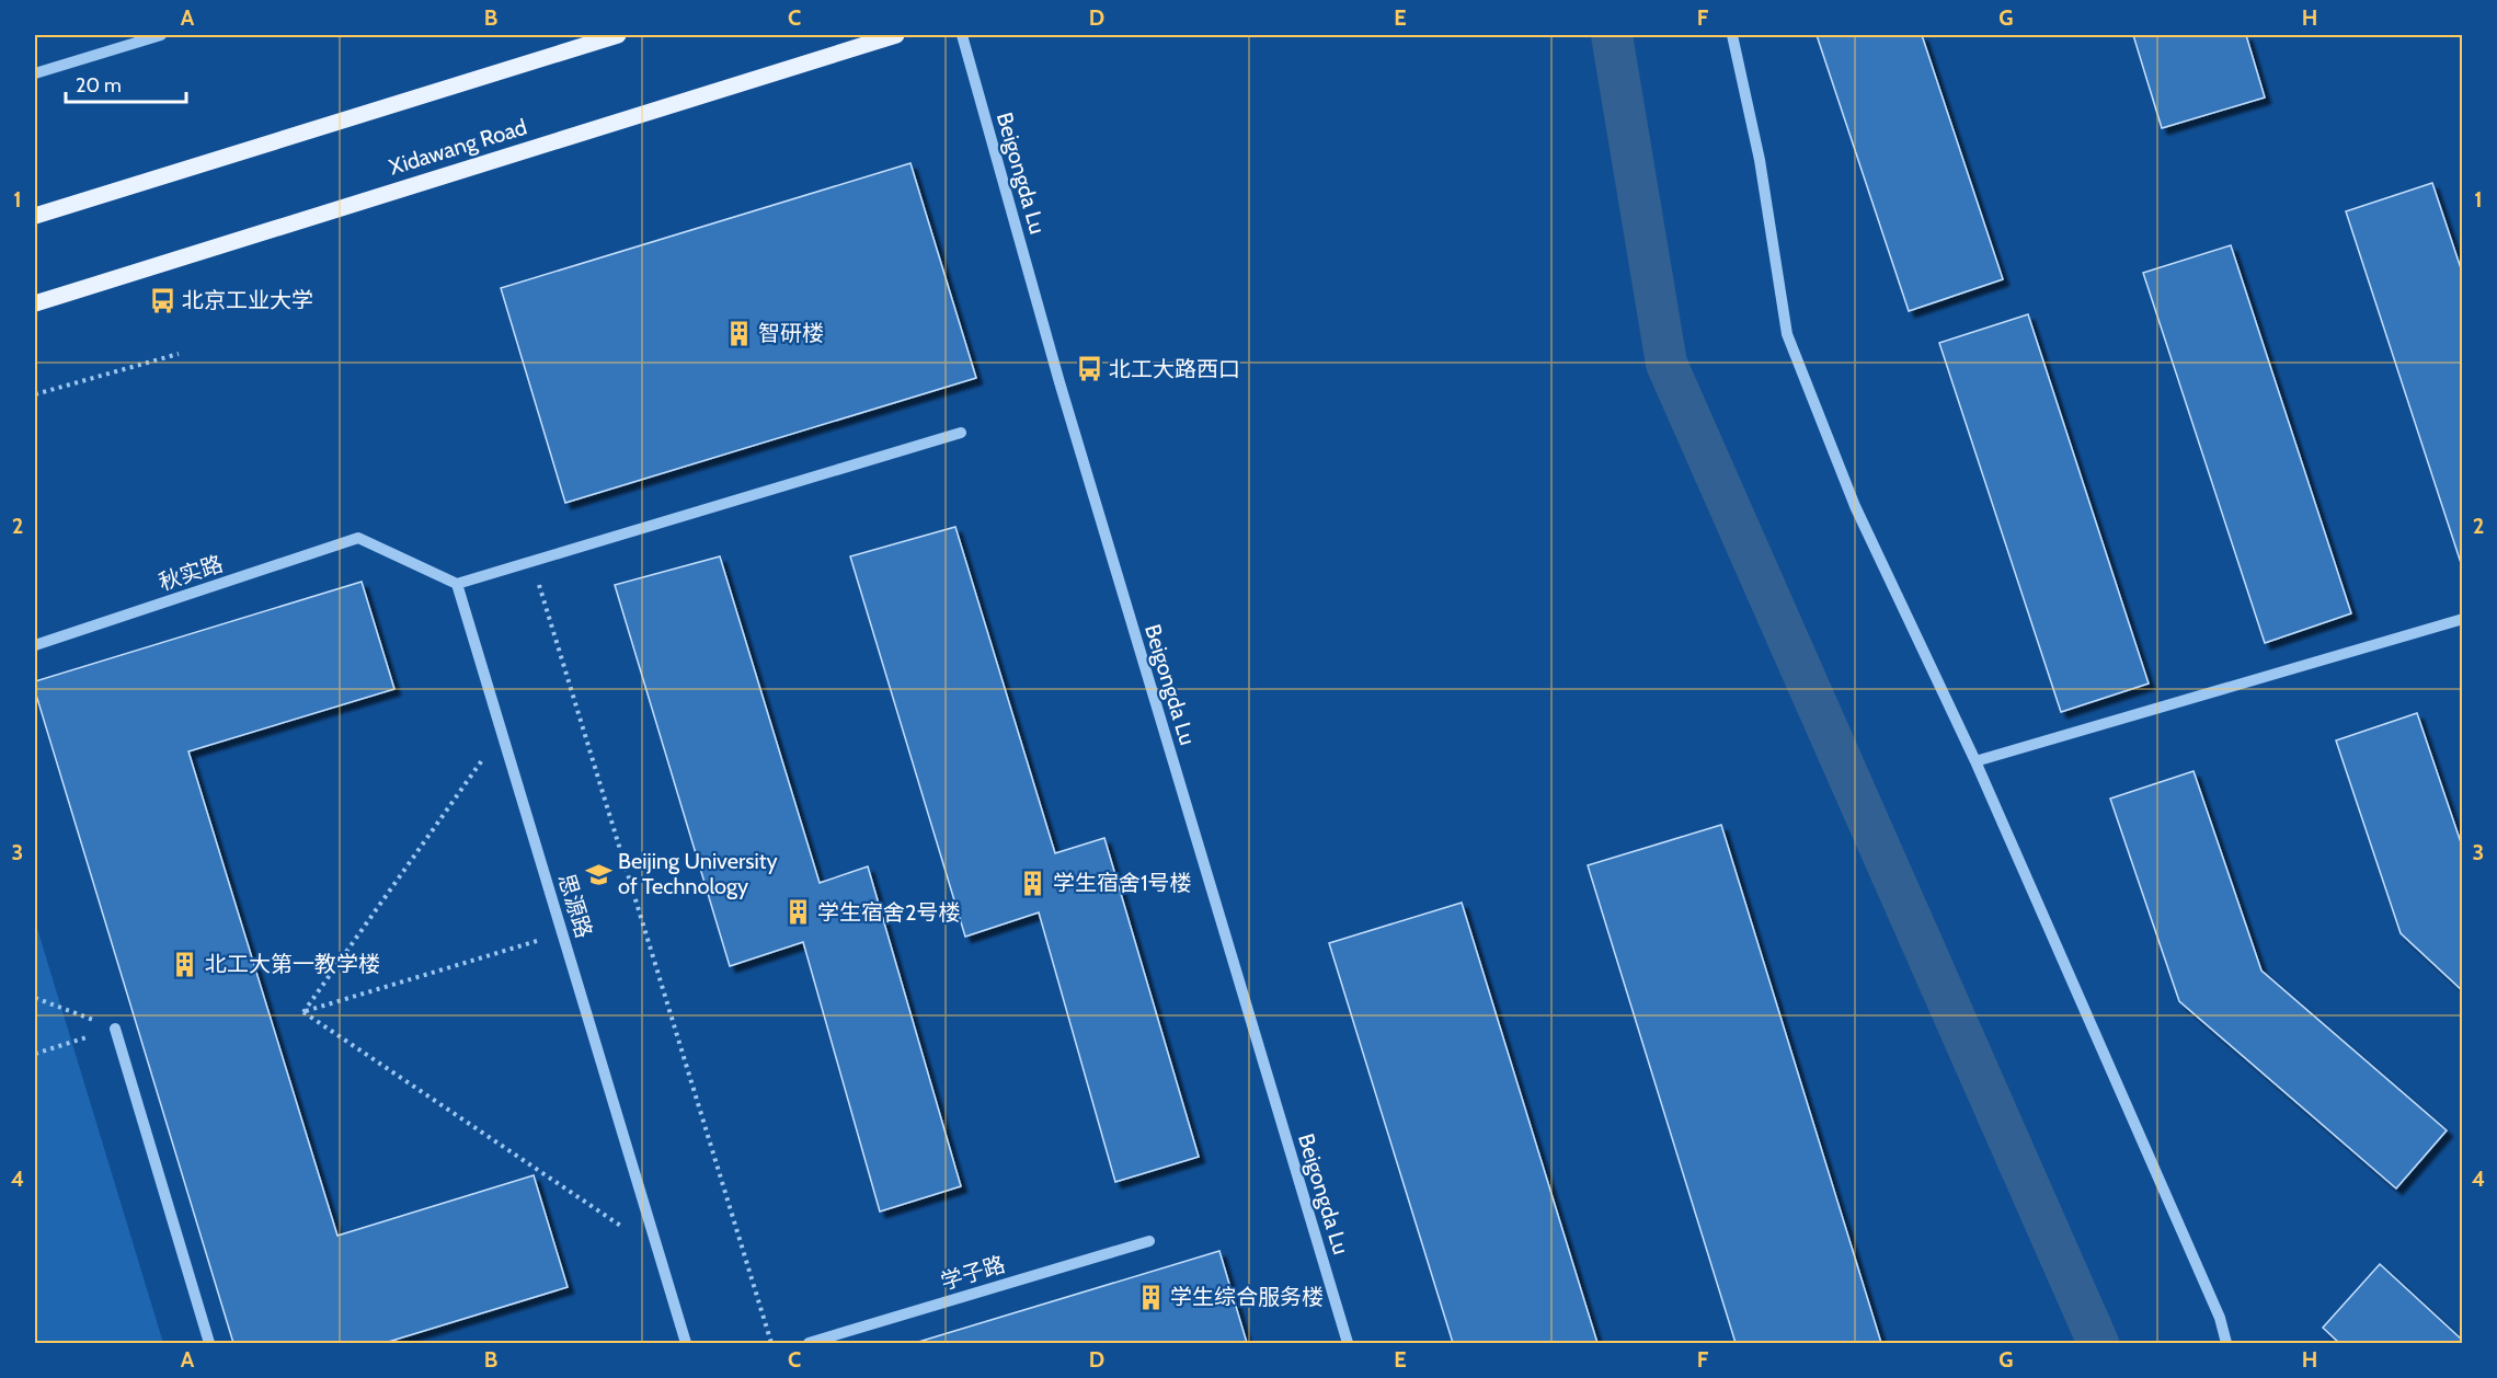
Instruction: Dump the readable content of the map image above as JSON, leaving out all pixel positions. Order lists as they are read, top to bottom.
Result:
{
  "streets": {
    "main road": ["Xidawang Road"],
    "street": [
      "Beigongda Lu",
      "秋实路",
      "思源路",
      "学子路"
    ]
  },
  "crossings": [
    ["秋实路", "思源路"]
  ],
  "places": {
    "bus stop": ["北京工业大学", "北工大路西口"],
    "building": [
      "智研楼",
      "学生宿舍1号楼",
      "学生宿舍2号楼",
      "北工大第一教学楼",
      "学生综合服务楼"
    ],
    "school or university": ["Beijing University of Technology"]
  },
  "scale_bar": "20 m",
  "grid": {
    "columns": [
      "A",
      "B",
      "C",
      "D",
      "E",
      "F",
      "G",
      "H"
    ],
    "rows": [
      "1",
      "2",
      "3",
      "4"
    ]
  }
}
